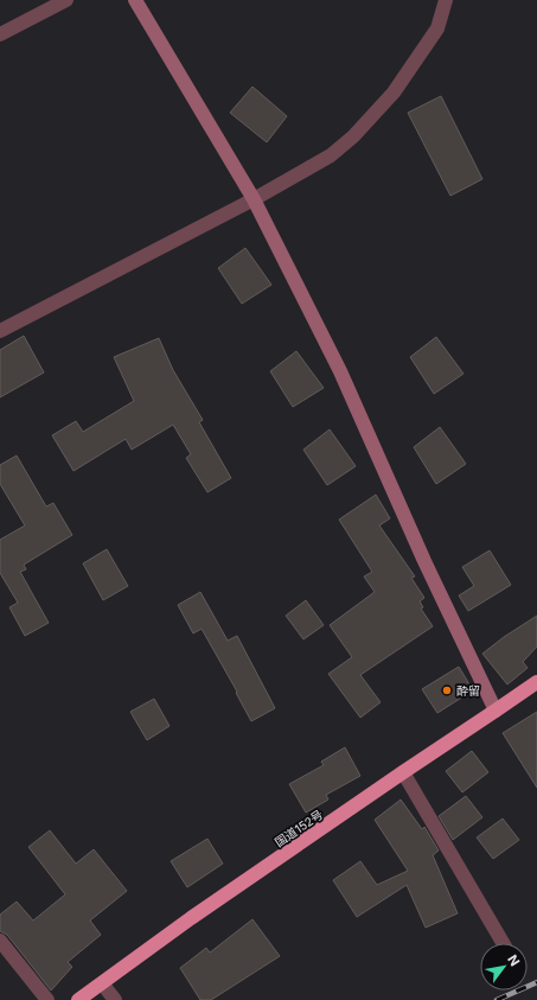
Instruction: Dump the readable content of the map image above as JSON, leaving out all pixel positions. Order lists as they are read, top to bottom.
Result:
{
  "streets": {
    "highway": ["国道152号"]
  },
  "places": ["酔留"],
  "north": "top right"
}
